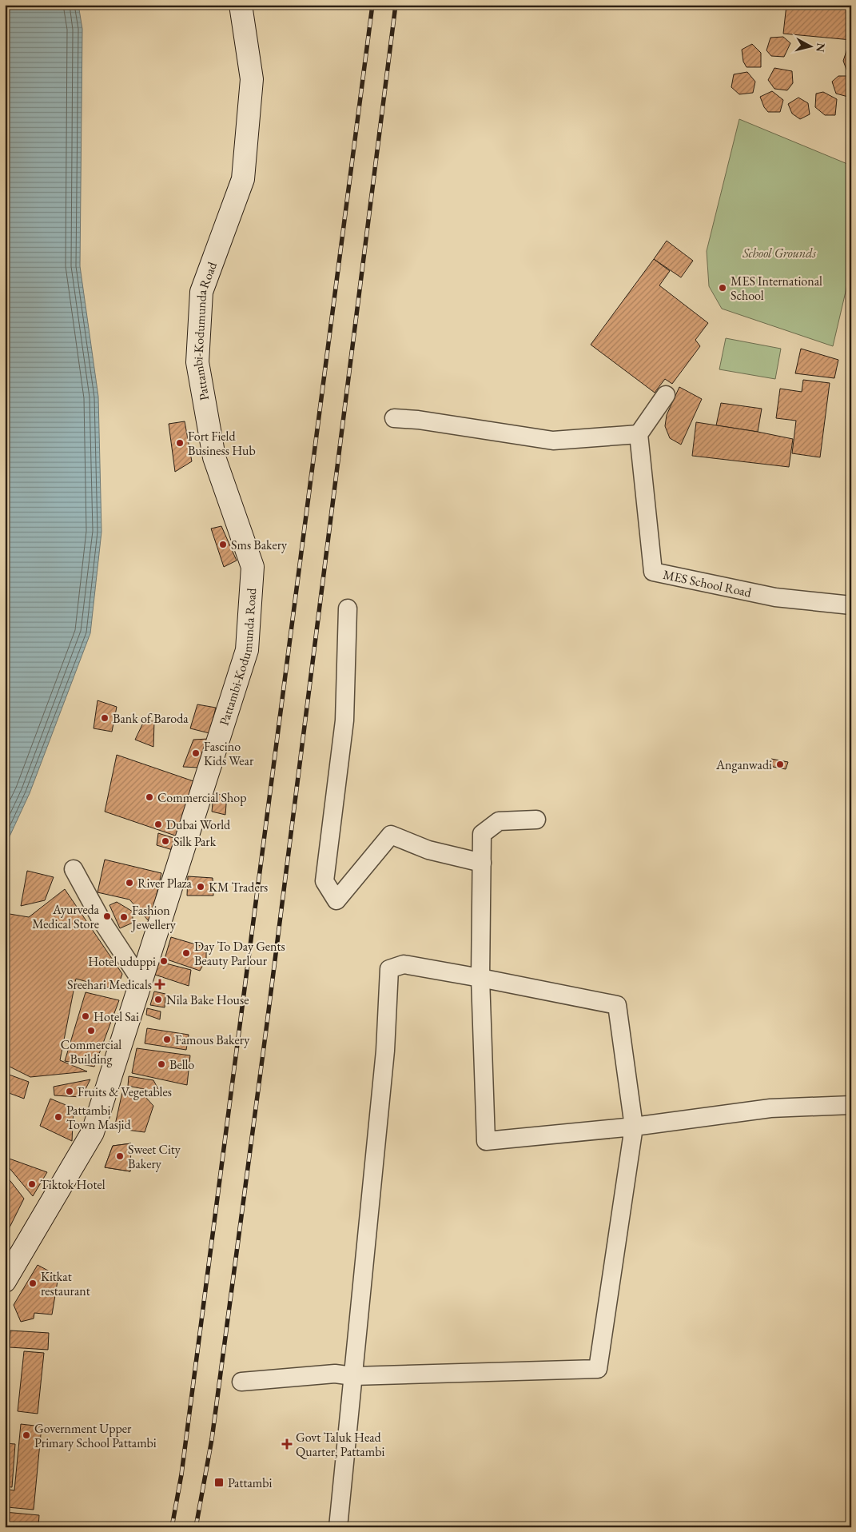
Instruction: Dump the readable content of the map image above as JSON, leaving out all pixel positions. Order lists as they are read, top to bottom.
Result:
{
  "streets": {
    "main road": ["Pattambi-Kodumunda Road"],
    "street": ["MES School Road"]
  },
  "parks": ["School Grounds"],
  "places": {
    "other": [
      "MES International School",
      "Fort Field Business Hub",
      "Sms Bakery",
      "Bank of Baroda",
      "Fascino Kids Wear",
      "Anganwadi",
      "Commercial Shop",
      "Dubai World",
      "Silk Park",
      "River Plaza",
      "KM Traders",
      "Ayurveda Medical Store",
      "Fashion Jewellery",
      "Day To Day Gents Beauty Parlour",
      "Hotel uduppi",
      "Nila Bake House",
      "Hotel Sai",
      "Commercial Building",
      "Famous Bakery",
      "Bello",
      "Fruits & Vegetables",
      "Pattambi Town Masjid",
      "Sweet City Bakery",
      "Tiktok Hotel",
      "Kitkat restaurant",
      "Government Upper Primary School Pattambi"
    ],
    "health": ["Sreehari Medicals", "Govt Taluk Head Quarter, Pattambi"],
    "transit": ["Pattambi"]
  },
  "north": "right"
}
